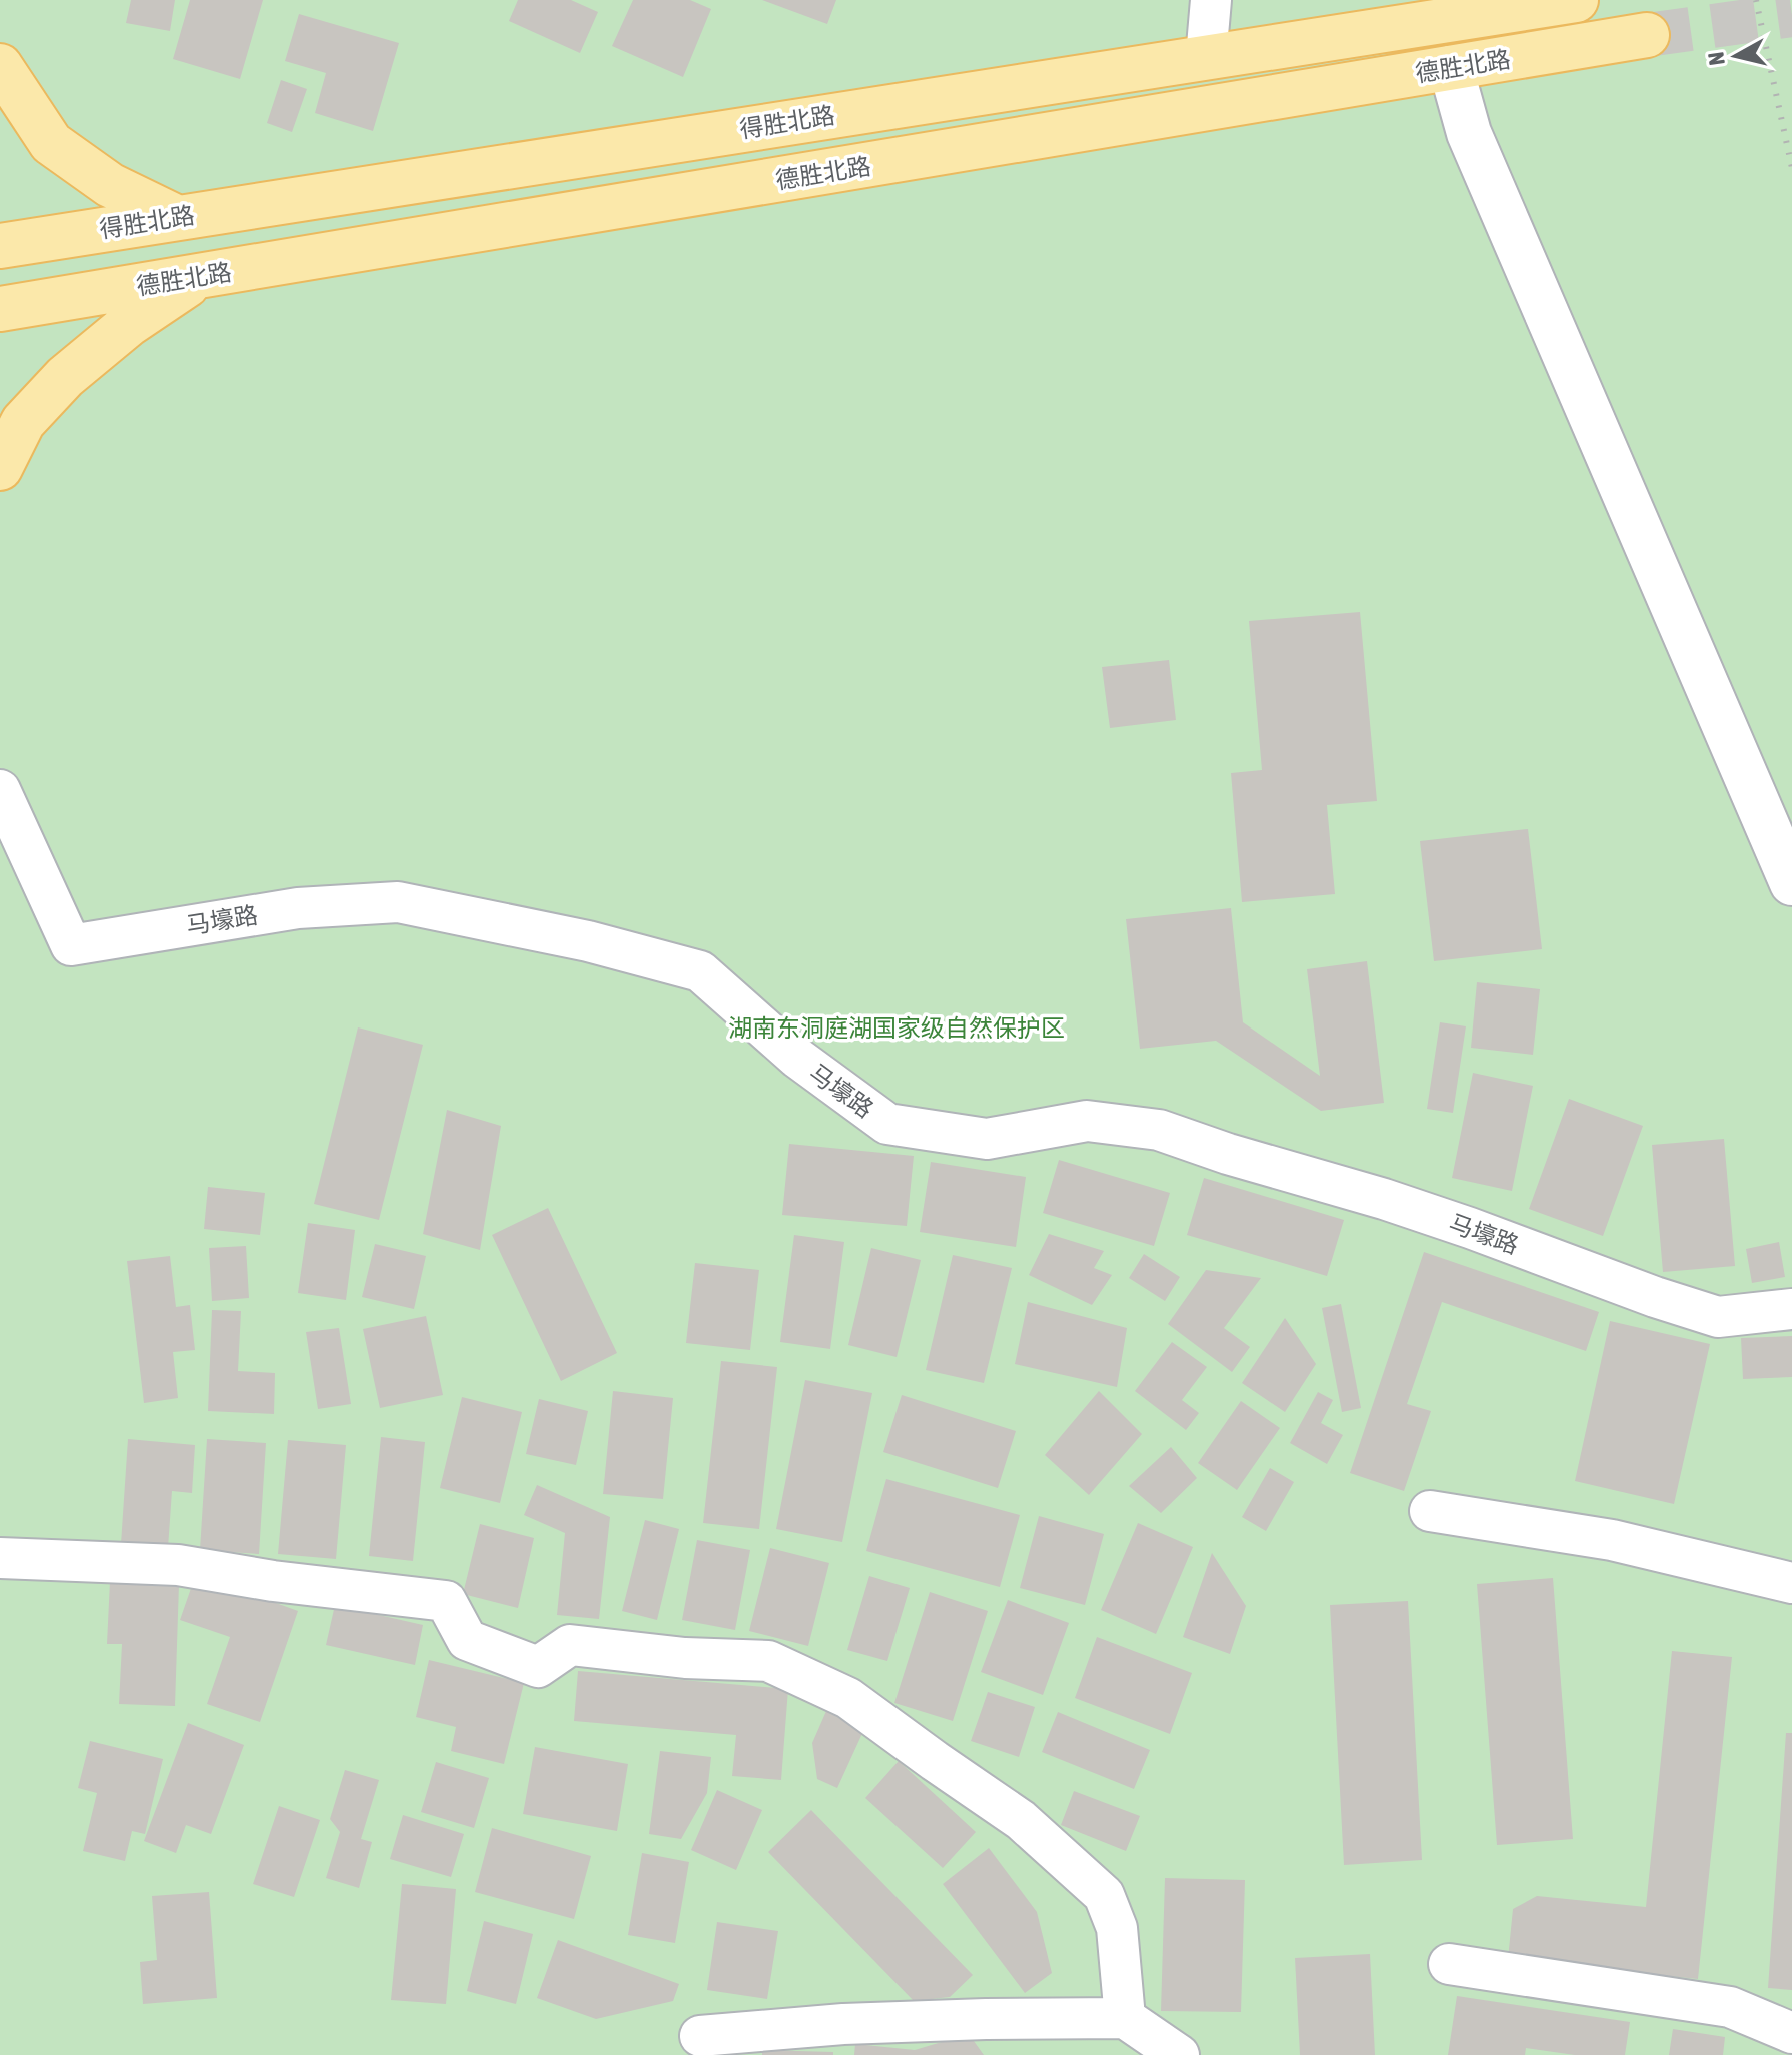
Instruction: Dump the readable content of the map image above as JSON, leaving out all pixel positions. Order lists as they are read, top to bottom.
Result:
{
  "streets": {
    "main road": ["德胜北路", "得胜北路"],
    "street": ["马壕路"]
  },
  "parks": ["湖南东洞庭湖国家级自然保护区"],
  "north": "left"
}
